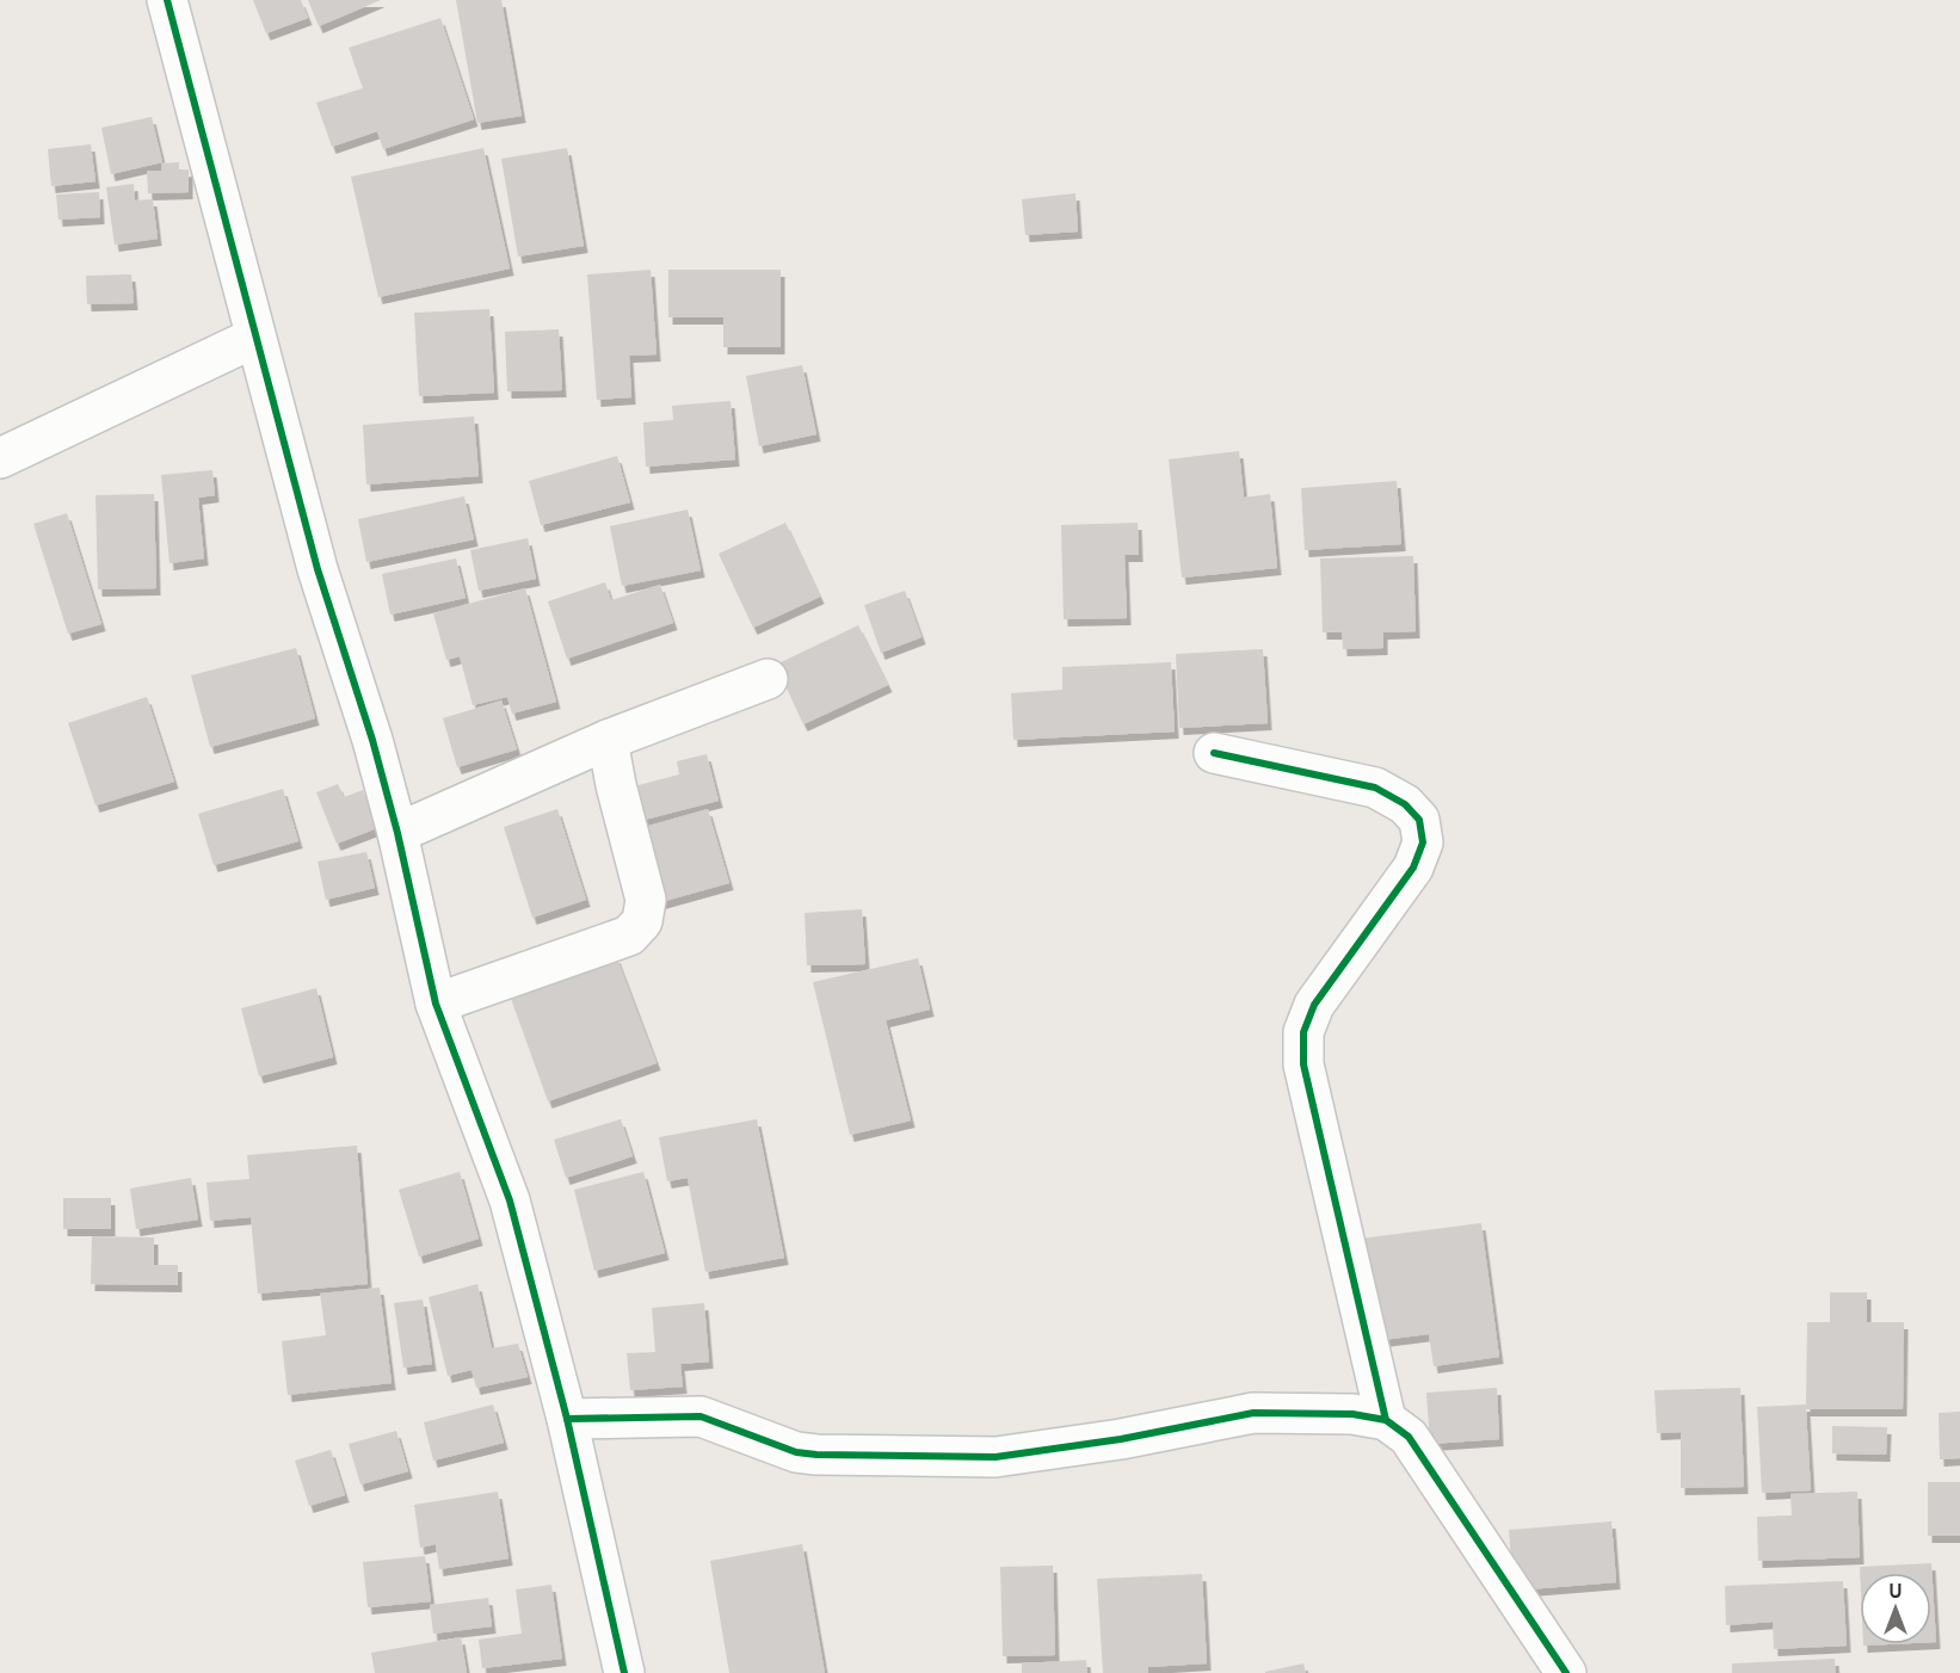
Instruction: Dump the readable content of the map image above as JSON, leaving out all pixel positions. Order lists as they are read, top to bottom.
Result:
{
  "north": "top"
}
